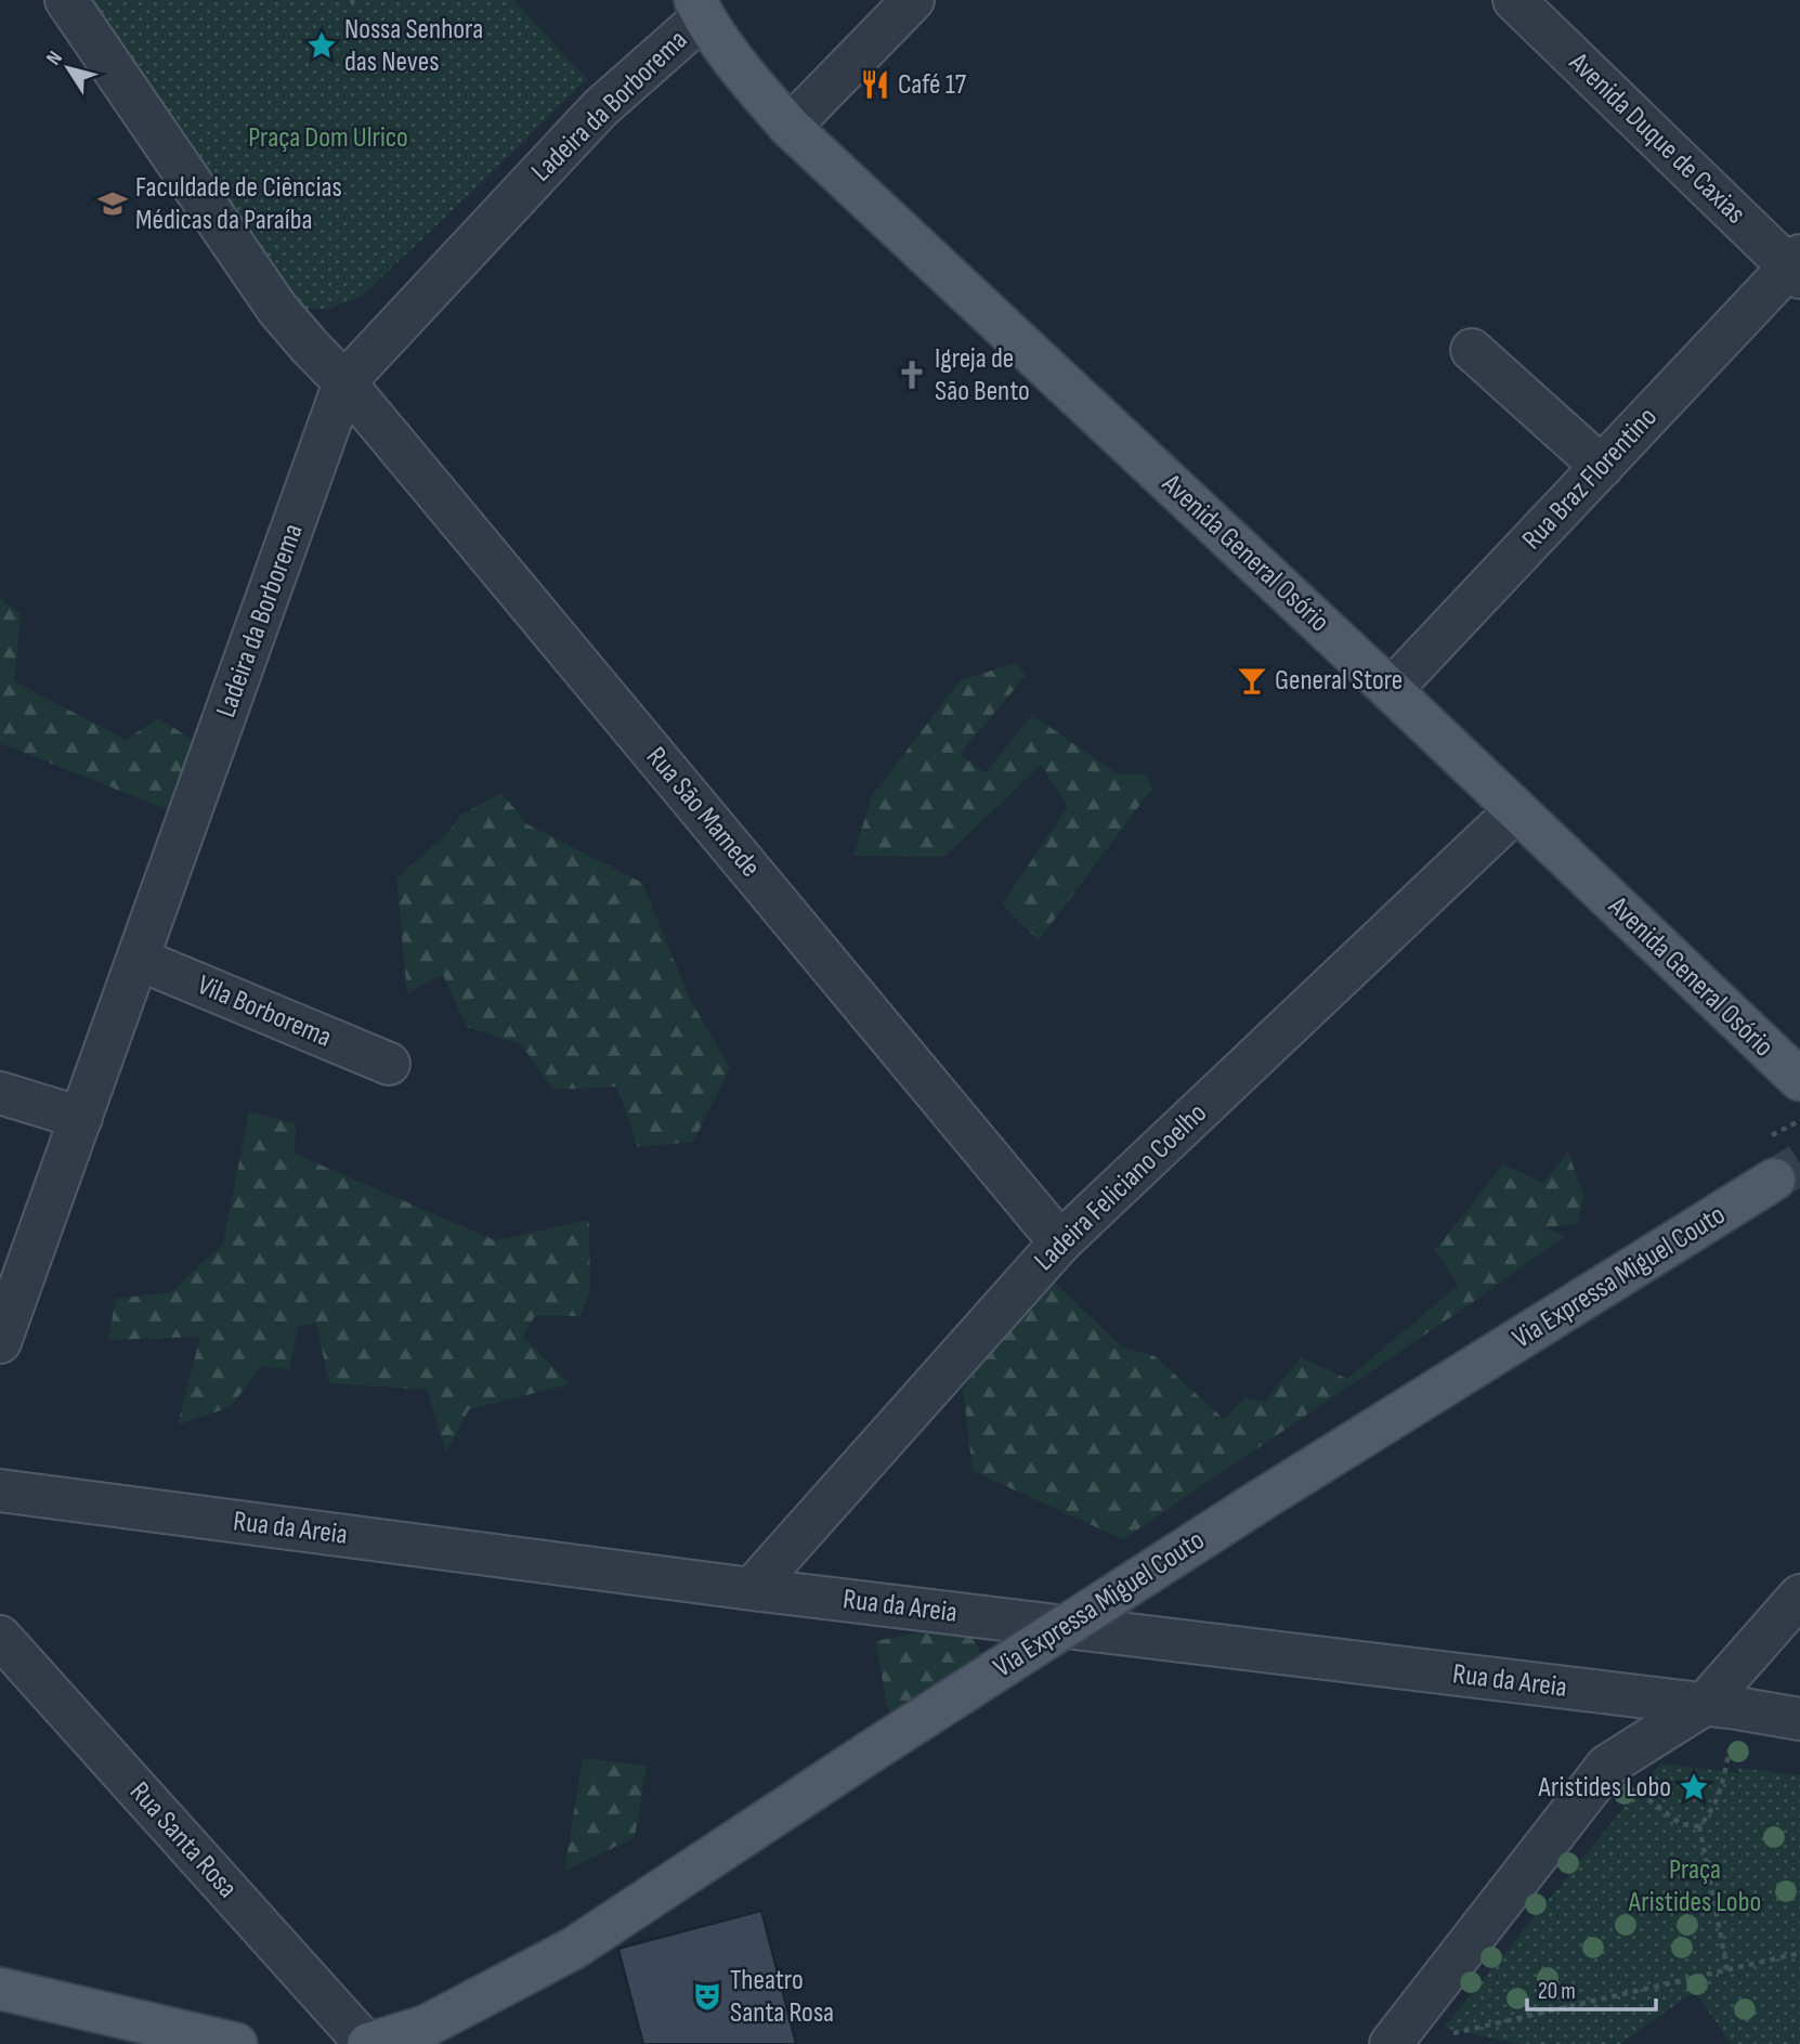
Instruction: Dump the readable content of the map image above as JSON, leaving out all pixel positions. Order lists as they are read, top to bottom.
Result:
{
  "streets": {
    "main road": ["Avenida General Osório", "Via Expressa Miguel Couto"],
    "street": [
      "Ladeira da Borborema",
      "Avenida Duque de Caxias",
      "Rua Braz Florentino",
      "Rua São Mamede",
      "Vila Borborema",
      "Ladeira Feliciano Coelho",
      "Rua da Areia",
      "Rua Santa Rosa"
    ]
  },
  "crossings": [
    ["Ladeira da Borborema", "Avenida General Osório"],
    ["Ladeira da Borborema", "Rua São Mamede"],
    ["Ladeira da Borborema", "Vila Borborema"],
    ["Avenida Duque de Caxias", "Rua Braz Florentino"],
    ["Rua Braz Florentino", "Avenida General Osório"],
    ["Avenida General Osório", "Ladeira Feliciano Coelho"],
    ["Rua São Mamede", "Ladeira Feliciano Coelho"],
    ["Ladeira Feliciano Coelho", "Rua da Areia"],
    ["Via Expressa Miguel Couto", "Rua Santa Rosa"]
  ],
  "parks": ["Praça Dom Ulrico", "Praça Aristides Lobo"],
  "places": {
    "place": ["Nossa Senhora das Neves", "Aristides Lobo"],
    "restaurant": ["Café 17"],
    "school or university": ["Faculdade de Ciências Médicas da Paraíba"],
    "church": ["Igreja de São Bento"],
    "bar": ["General Store"],
    "theatre": ["Theatro Santa Rosa"]
  },
  "scale_bar": "20 m",
  "north": "top left"
}
